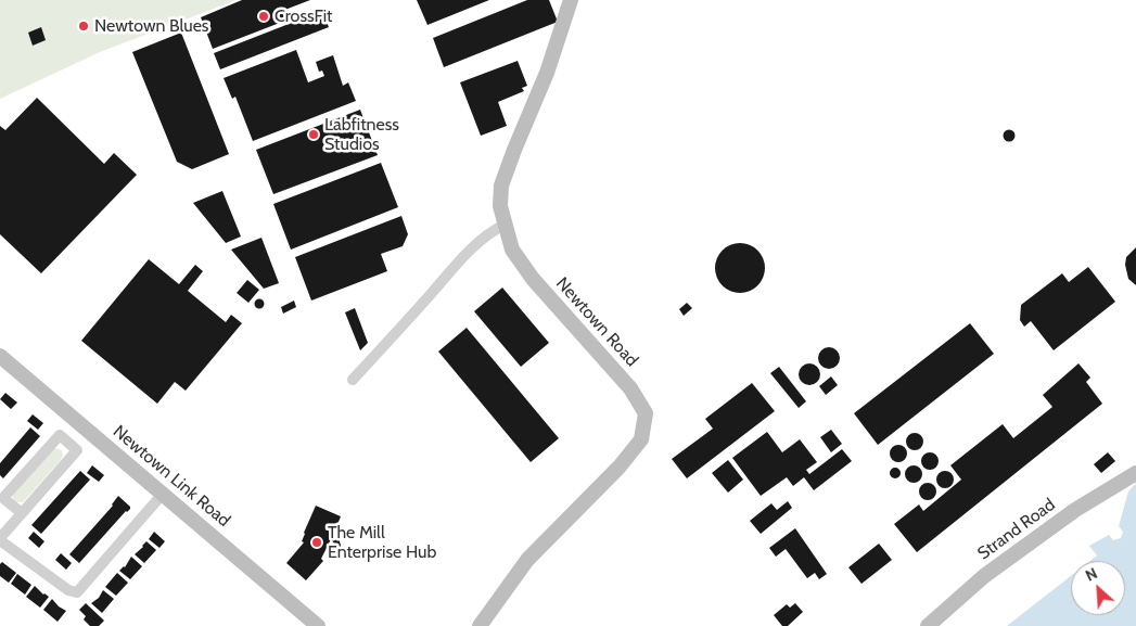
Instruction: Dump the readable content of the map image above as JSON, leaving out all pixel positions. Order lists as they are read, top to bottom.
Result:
{
  "streets": {
    "street": ["Newtown Road", "Newtown Link Road", "Strand Road"]
  },
  "places": [
    "CrossFit",
    "Newtown Blues",
    "Labfitness Studios",
    "The Mill Enterprise Hub"
  ],
  "north": "top left"
}
